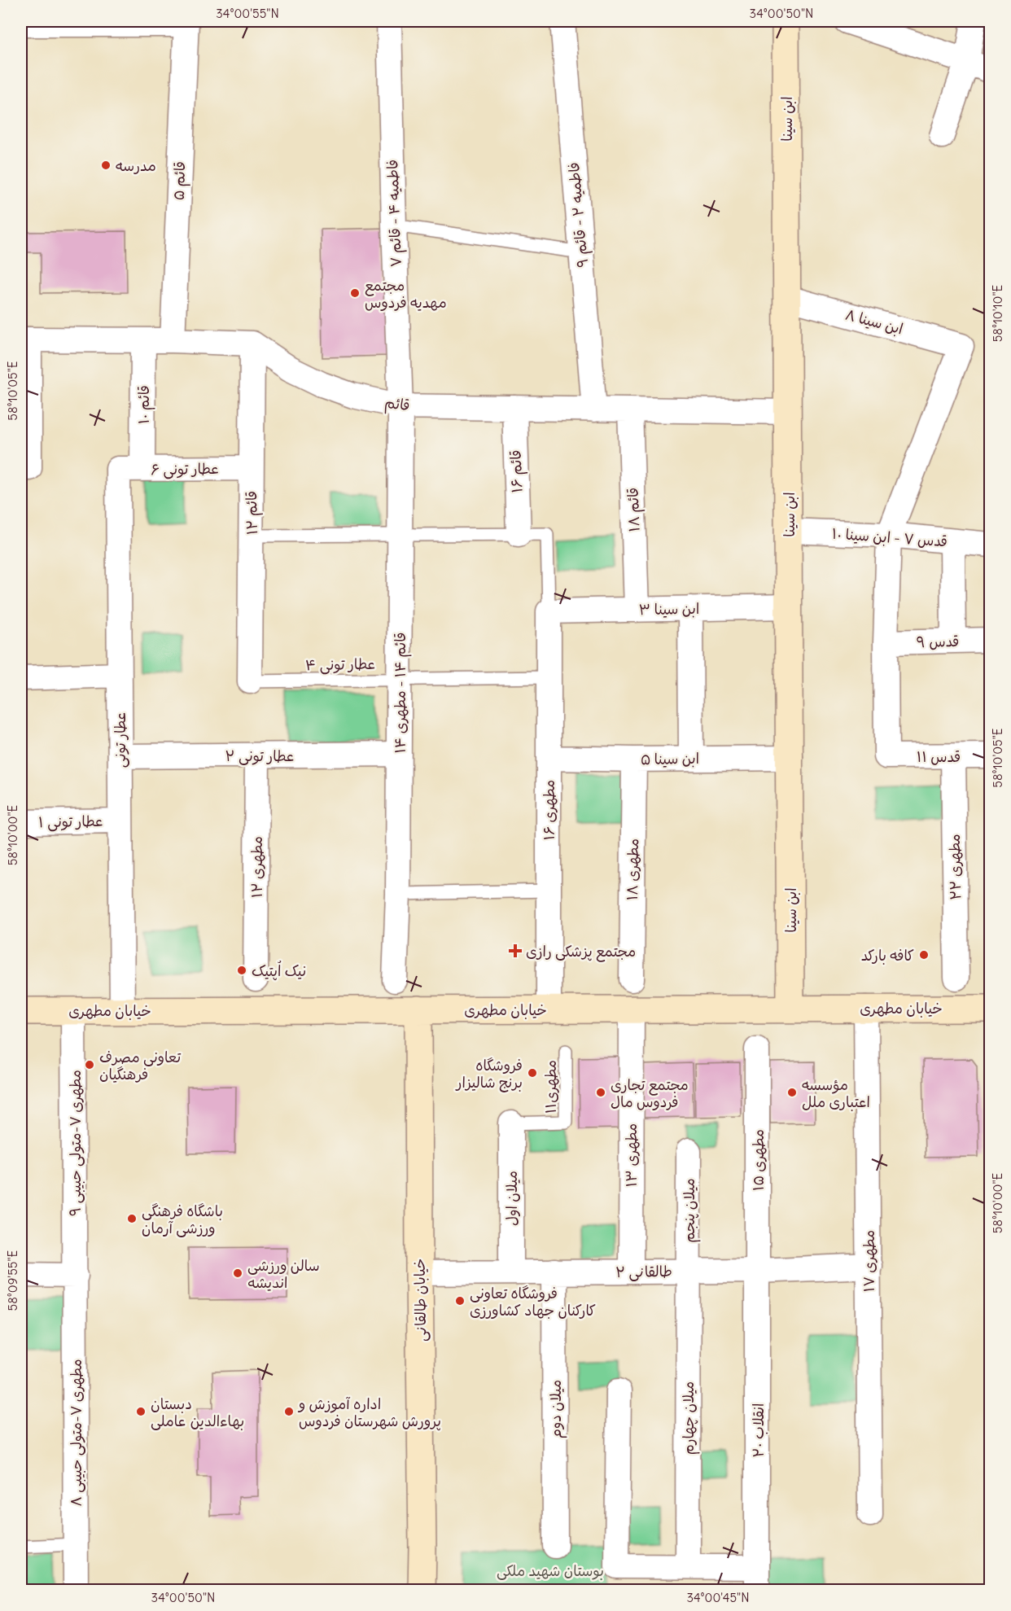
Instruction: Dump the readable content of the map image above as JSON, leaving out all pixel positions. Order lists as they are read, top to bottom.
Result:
{
  "streets": {
    "street": [
      "ابن سینا",
      "قائم ۵",
      "فاطمیه ۴ - قائم ۷",
      "فاطمیه ۲ - قائم ۹",
      "ابن سینا ۸",
      "قائم",
      "قائم ۱۰",
      "عطار تونی ۶",
      "قائم ۱۶",
      "قائم ۱۸",
      "قائم ۱۲",
      "قدس ۷ - ابن سینا ۱۰",
      "ابن سینا ۳",
      "قدس ۹",
      "قائم ۱۴ - مطهری ۱۴",
      "عطار تونی",
      "عطار تونی ۲",
      "قدس ۱۱",
      "ابن سینا ۵",
      "مطهری ۱۶",
      "عطار تونی ۱",
      "مطهری ۱۲",
      "مطهری ۲۲",
      "مطهری ۱۸",
      "خیابان مطهری",
      "مطهری ۷-متولی حبیبی ۹",
      "مطهری ۱۳",
      "مطهری ۱۵",
      "میلان اول",
      "میلان پنجم",
      "مطهری ۱۷",
      "طالقانی ۲",
      "خیابان طالقانی",
      "میلان دوم",
      "میلان چهارم",
      "انقلاب ۲۰",
      "مطهری ۷-متولی حبیبی ۸"
    ],
    "lane": ["عطار تونی ۴", "مطهری۱۱"]
  },
  "crossings": [
    ["ابن سینا", "ابن سینا ۸"],
    ["ابن سینا", "قائم"],
    ["ابن سینا", "قدس ۷ - ابن سینا ۱۰"],
    ["ابن سینا", "ابن سینا ۳"],
    ["ابن سینا", "ابن سینا ۵"],
    ["ابن سینا", "خیابان مطهری"],
    ["فاطمیه ۴ - قائم ۷", "قائم"],
    ["فاطمیه ۴ - قائم ۷", "قائم ۱۴ - مطهری ۱۴"],
    ["فاطمیه ۲ - قائم ۹", "قائم"],
    ["ابن سینا ۸", "قدس ۷ - ابن سینا ۱۰"],
    ["قائم", "قائم ۱۶"],
    ["قائم", "قائم ۱۸"],
    ["قائم", "قائم ۱۲"],
    ["قائم", "قائم ۱۴ - مطهری ۱۴"],
    ["قائم ۱۰", "عطار تونی ۶"],
    ["عطار تونی ۶", "قائم ۱۲"],
    ["عطار تونی ۶", "عطار تونی"],
    ["قائم ۱۸", "ابن سینا ۳"],
    ["قائم ۱۲", "عطار تونی ۴"],
    ["ابن سینا ۳", "مطهری ۱۶"],
    ["قدس ۹", "قدس ۱۱"],
    ["عطار تونی ۴", "قائم ۱۴ - مطهری ۱۴"],
    ["عطار تونی ۴", "مطهری ۱۶"],
    ["قائم ۱۴ - مطهری ۱۴", "عطار تونی ۲"],
    ["عطار تونی", "عطار تونی ۲"],
    ["عطار تونی", "عطار تونی ۱"],
    ["عطار تونی", "خیابان مطهری"],
    ["عطار تونی ۲", "مطهری ۱۲"],
    ["قدس ۱۱", "مطهری ۲۲"],
    ["ابن سینا ۵", "مطهری ۱۶"],
    ["ابن سینا ۵", "مطهری ۱۸"],
    ["مطهری ۱۶", "خیابان مطهری"],
    ["خیابان مطهری", "مطهری ۷-متولی حبیبی ۹"],
    ["خیابان مطهری", "مطهری ۱۳"],
    ["خیابان مطهری", "مطهری ۱۷"],
    ["خیابان مطهری", "خیابان طالقانی"],
    ["مطهری۱۱", "میلان اول"],
    ["مطهری ۷-متولی حبیبی ۹", "مطهری ۷-متولی حبیبی ۸"],
    ["مطهری ۱۳", "طالقانی ۲"],
    ["مطهری ۱۵", "طالقانی ۲"],
    ["مطهری ۱۵", "انقلاب ۲۰"],
    ["میلان اول", "طالقانی ۲"],
    ["میلان پنجم", "طالقانی ۲"],
    ["میلان پنجم", "میلان چهارم"],
    ["مطهری ۱۷", "طالقانی ۲"],
    ["طالقانی ۲", "خیابان طالقانی"],
    ["طالقانی ۲", "میلان دوم"],
    ["طالقانی ۲", "میلان چهارم"],
    ["طالقانی ۲", "انقلاب ۲۰"]
  ],
  "parks": ["بوستان شهید ملکی"],
  "places": {
    "other": [
      "مدرسه",
      "مجتمع مهدیه فردوس",
      "کافه بارکد",
      "نیک اُپتیک",
      "تعاونی مصرف فرهنگیان",
      "فروشگاه برنج شالیزار",
      "مجتمع تجاری فردوس مال",
      "مؤسسه اعتباری ملل",
      "باشگاه فرهنگی ورزشی آرمان",
      "سالن ورزشی اندیشه",
      "فروشگاه تعاونی کارکنان جهاد کشاورزی",
      "دبستان بهاءالدین عاملی",
      "اداره آموزش و پرورش شهرستان فردوس"
    ],
    "health": ["مجتمع پزشکی رازی"]
  },
  "coordinates": [
    "34°00'55\"N",
    "34°00'50\"N",
    "58°10'10\"E",
    "58°10'05\"E",
    "58°10'00\"E",
    "58°09'55\"E",
    "34°00'45\"N"
  ]
}
